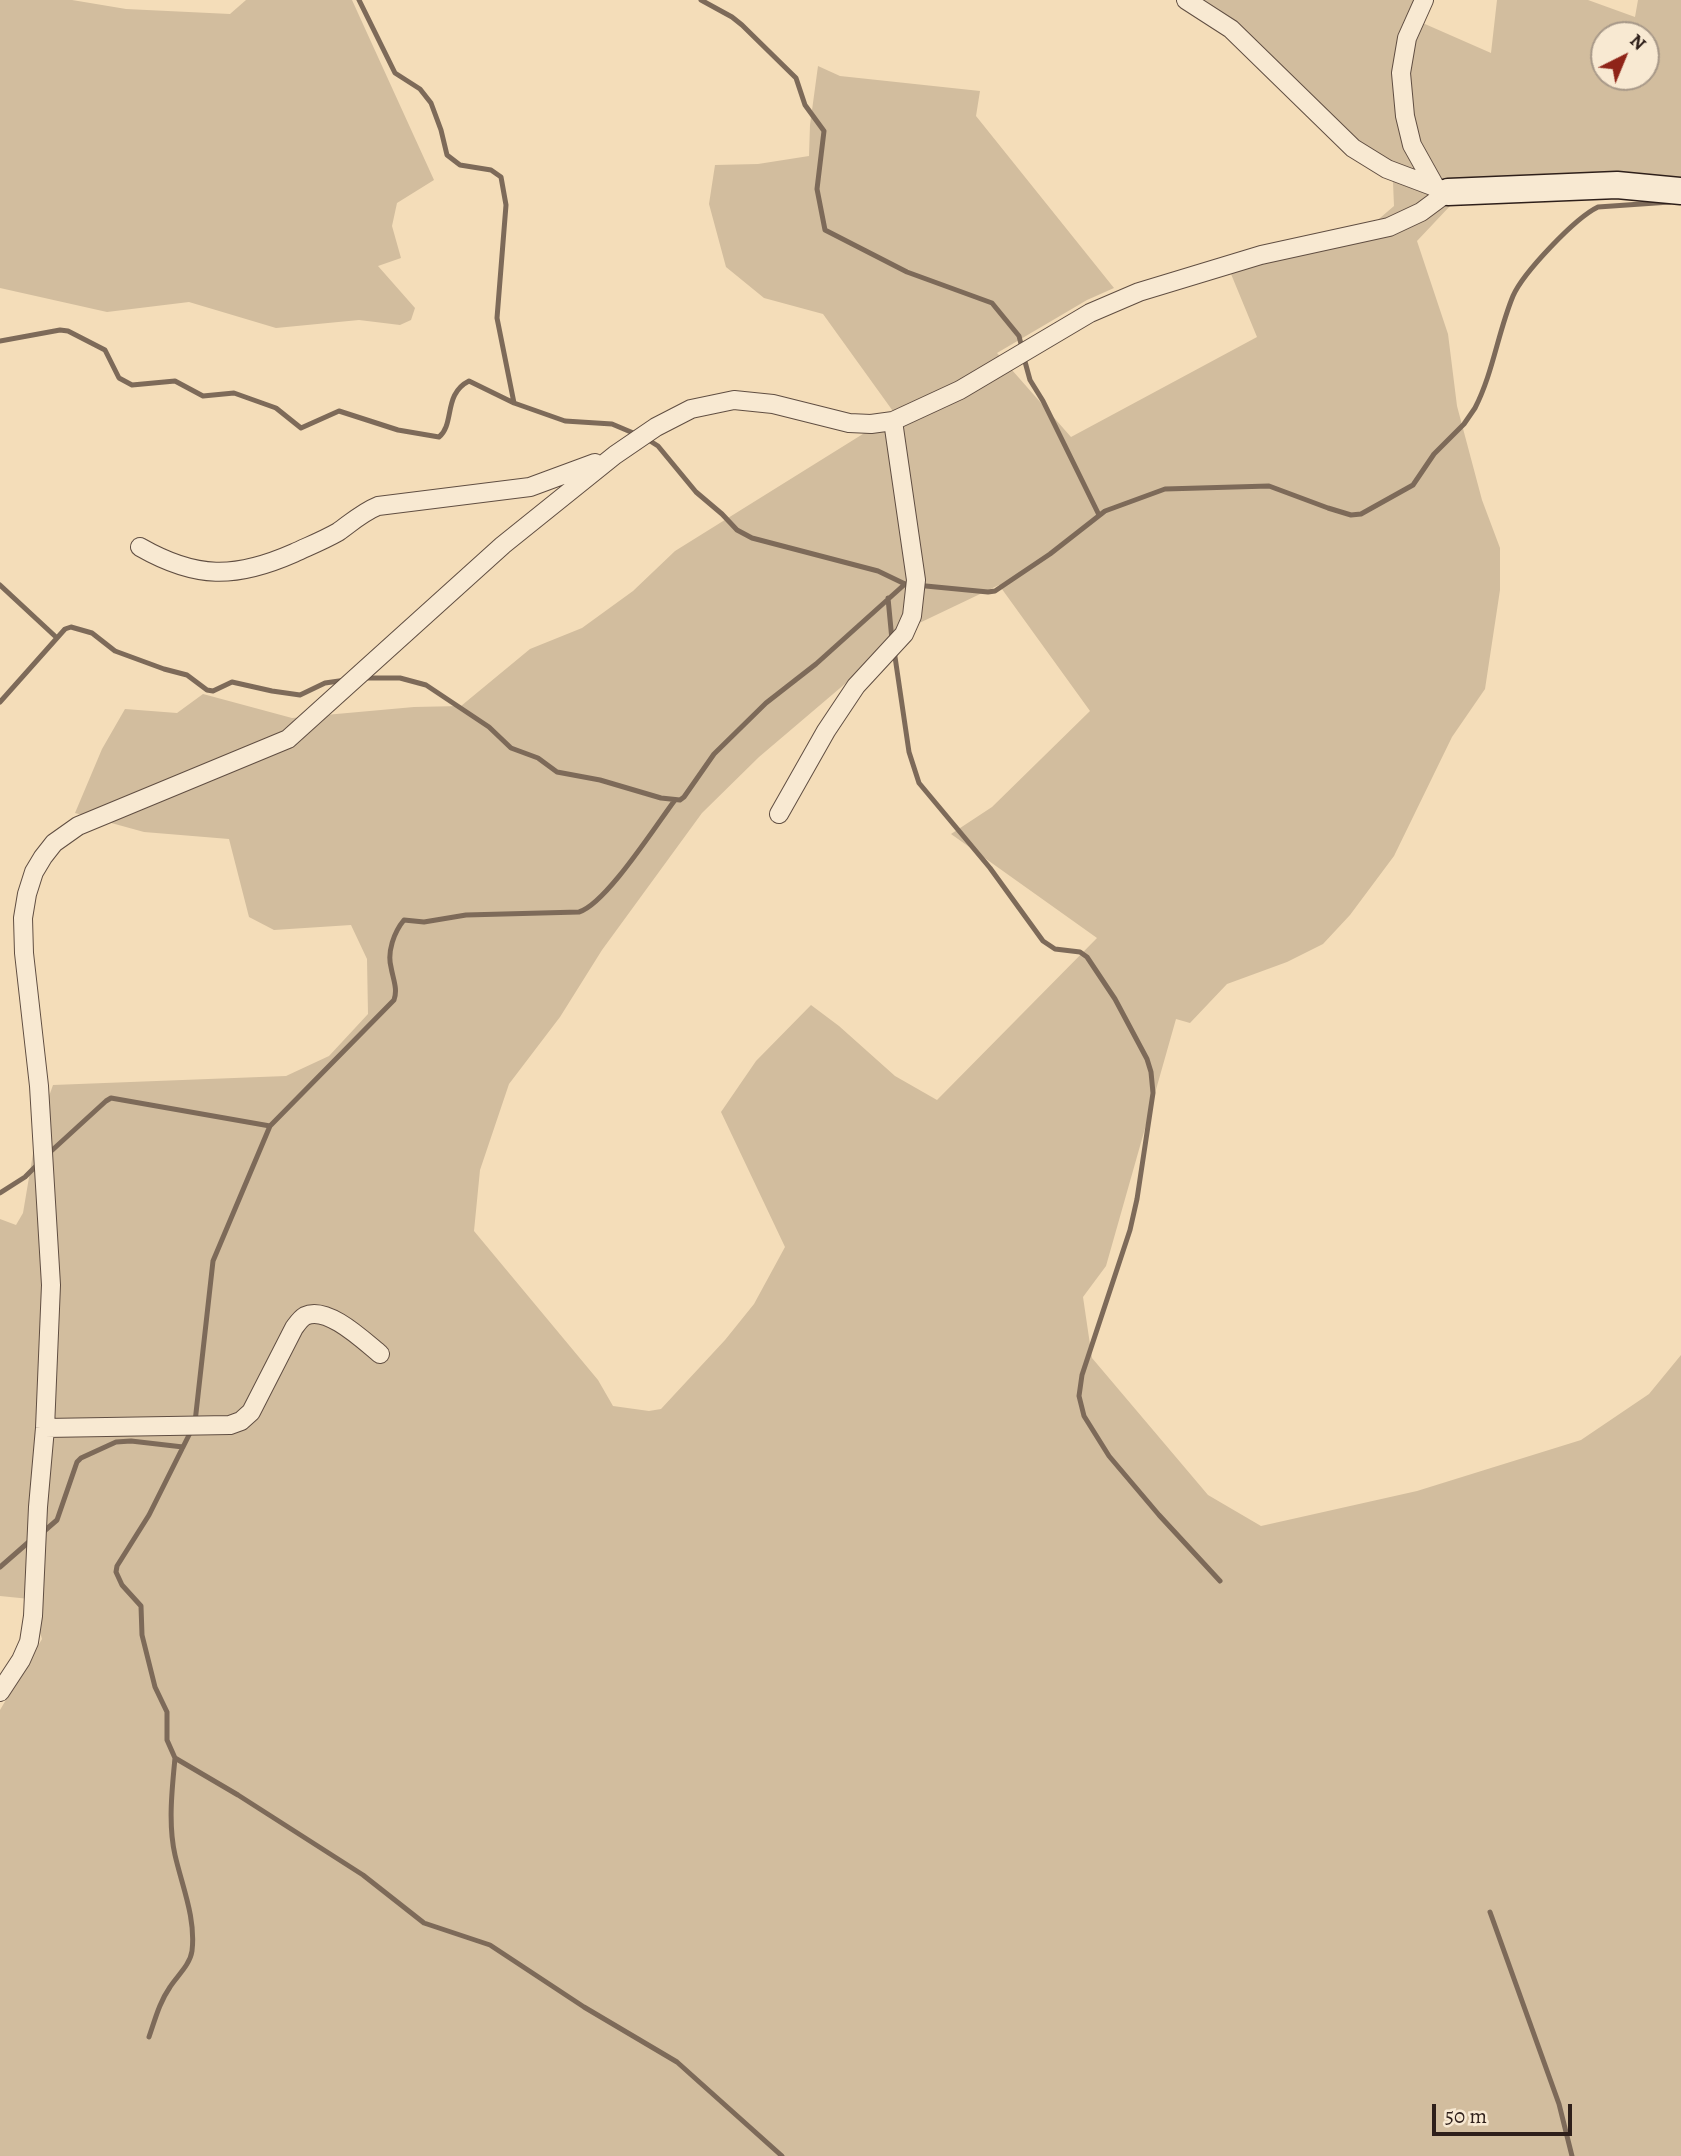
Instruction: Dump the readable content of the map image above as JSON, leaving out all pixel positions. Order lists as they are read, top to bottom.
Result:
{
  "scale_bar": "50 m",
  "north": "top right"
}
